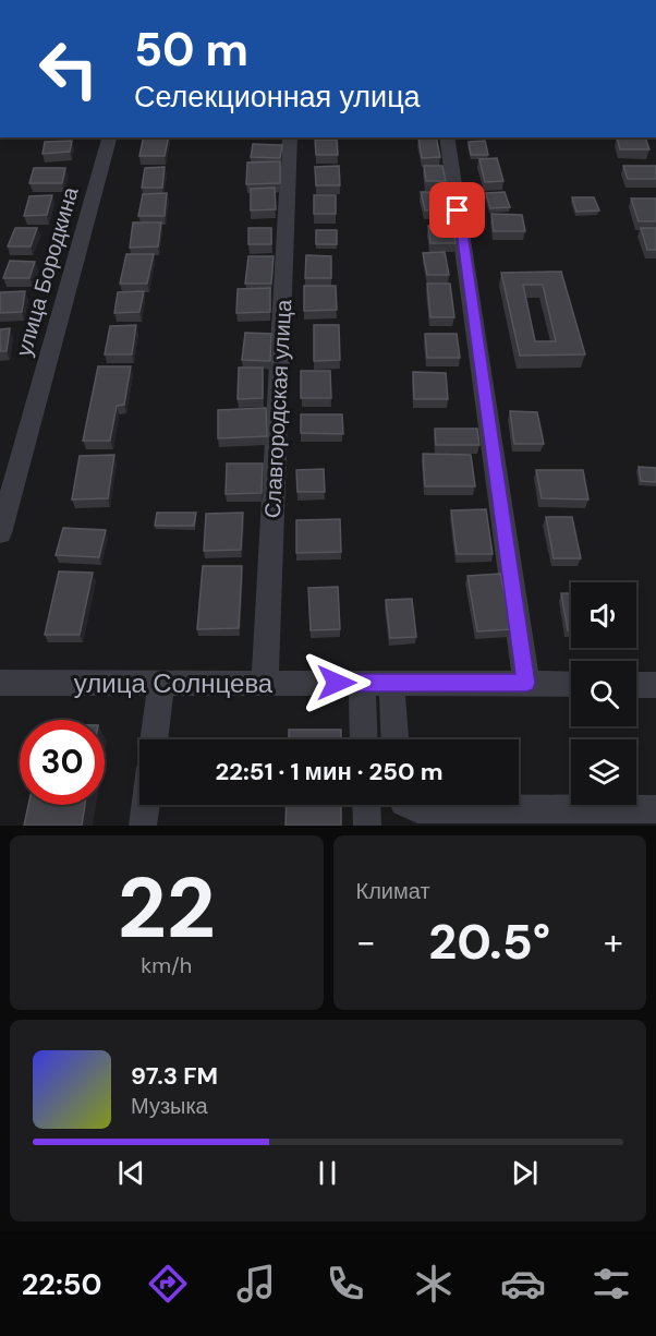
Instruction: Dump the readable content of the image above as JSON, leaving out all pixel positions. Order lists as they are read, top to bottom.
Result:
{
  "streets": {
    "street": ["улица Бородкина", "Славгородская улица", "улица Солнцева"]
  },
  "crossings": [
    ["Славгородская улица", "улица Солнцева"]
  ],
  "page": {
    "turn": ["50 m", "Селекционная улица"],
    "limit": "30",
    "trip": "22:51 · 1 мин · 250 m",
    "tile": [
      ["22", "km/h"],
      "Климат"
    ],
    "heat": ["−", "20.5°", "+"],
    "song": ["97.3 FM", "Музыка"],
    "tabs": "22:50"
  }
}
